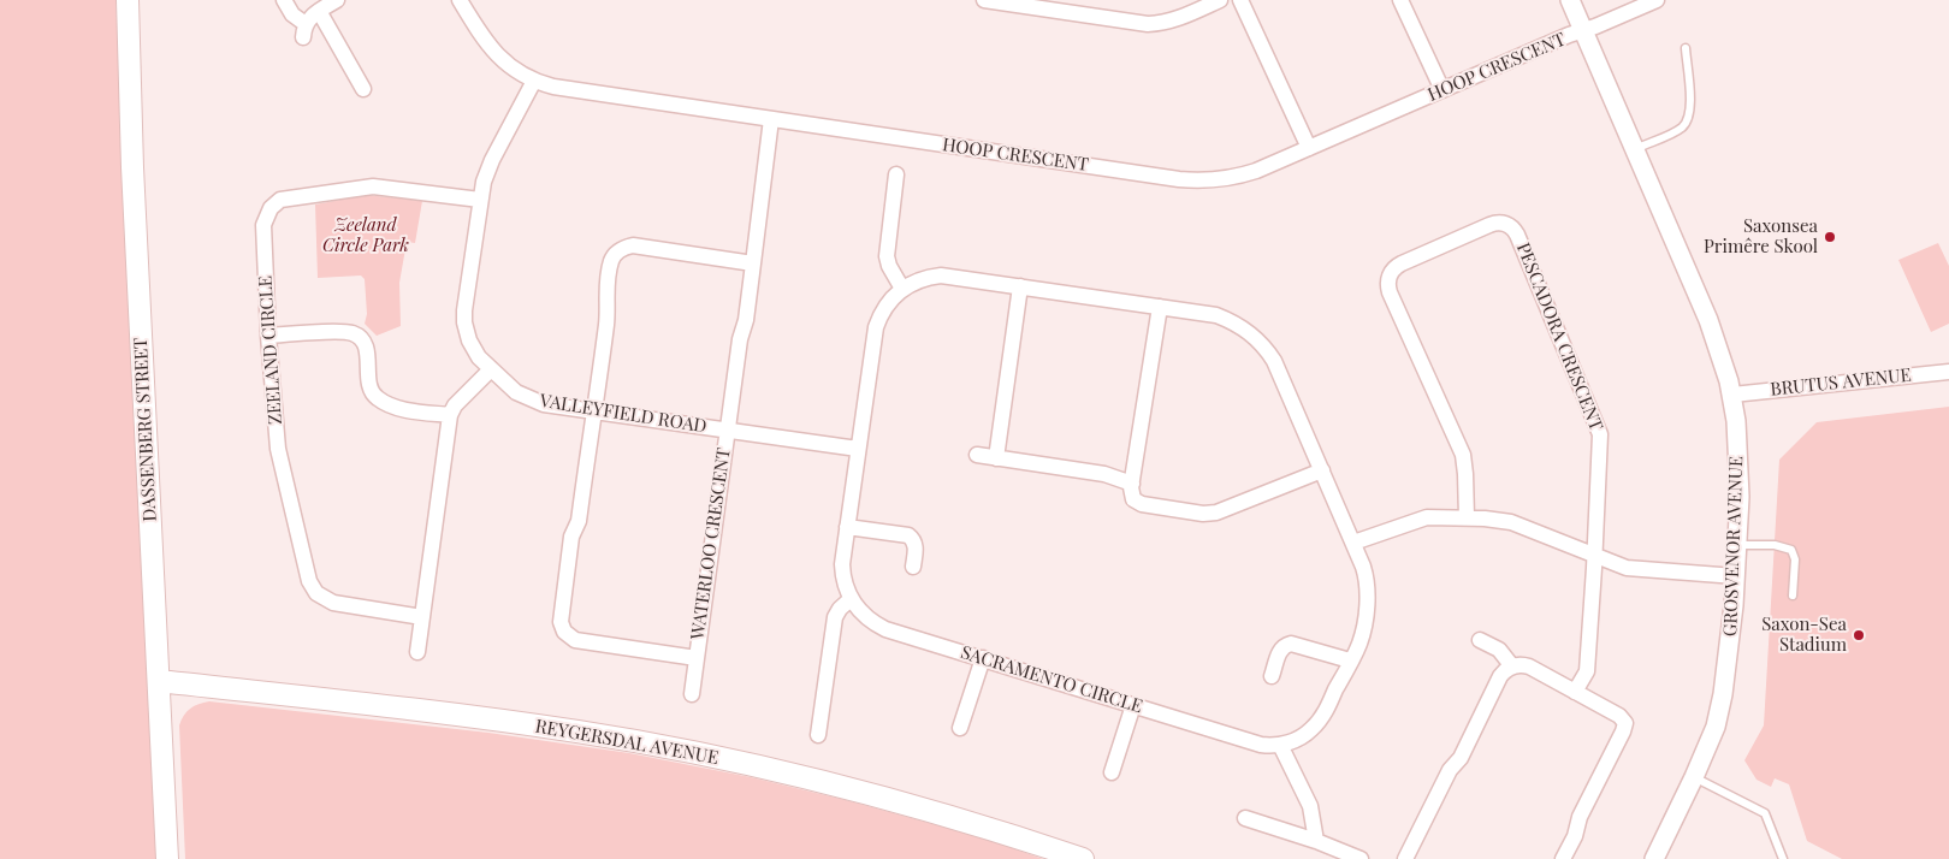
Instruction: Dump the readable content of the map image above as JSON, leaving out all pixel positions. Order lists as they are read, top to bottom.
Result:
{
  "streets": {
    "main road": ["DASSENBERG STREET", "REYGERSDAL AVENUE"],
    "street": [
      "HOOP CRESCENT",
      "PESCADORA CRESCENT",
      "ZEELAND CIRCLE",
      "BRUTUS AVENUE",
      "VALLEYFIELD ROAD",
      "WATERLOO CRESCENT",
      "GROSVENOR AVENUE",
      "SACRAMENTO CIRCLE"
    ]
  },
  "crossings": [
    ["HOOP CRESCENT", "VALLEYFIELD ROAD"],
    ["HOOP CRESCENT", "WATERLOO CRESCENT"],
    ["HOOP CRESCENT", "GROSVENOR AVENUE"],
    ["ZEELAND CIRCLE", "VALLEYFIELD ROAD"],
    ["BRUTUS AVENUE", "GROSVENOR AVENUE"],
    ["VALLEYFIELD ROAD", "WATERLOO CRESCENT"],
    ["VALLEYFIELD ROAD", "SACRAMENTO CIRCLE"],
    ["DASSENBERG STREET", "REYGERSDAL AVENUE"]
  ],
  "parks": ["Zeeland Circle Park"],
  "places": ["Saxonsea Primêre Skool", "Saxon-Sea Stadium"]
}
